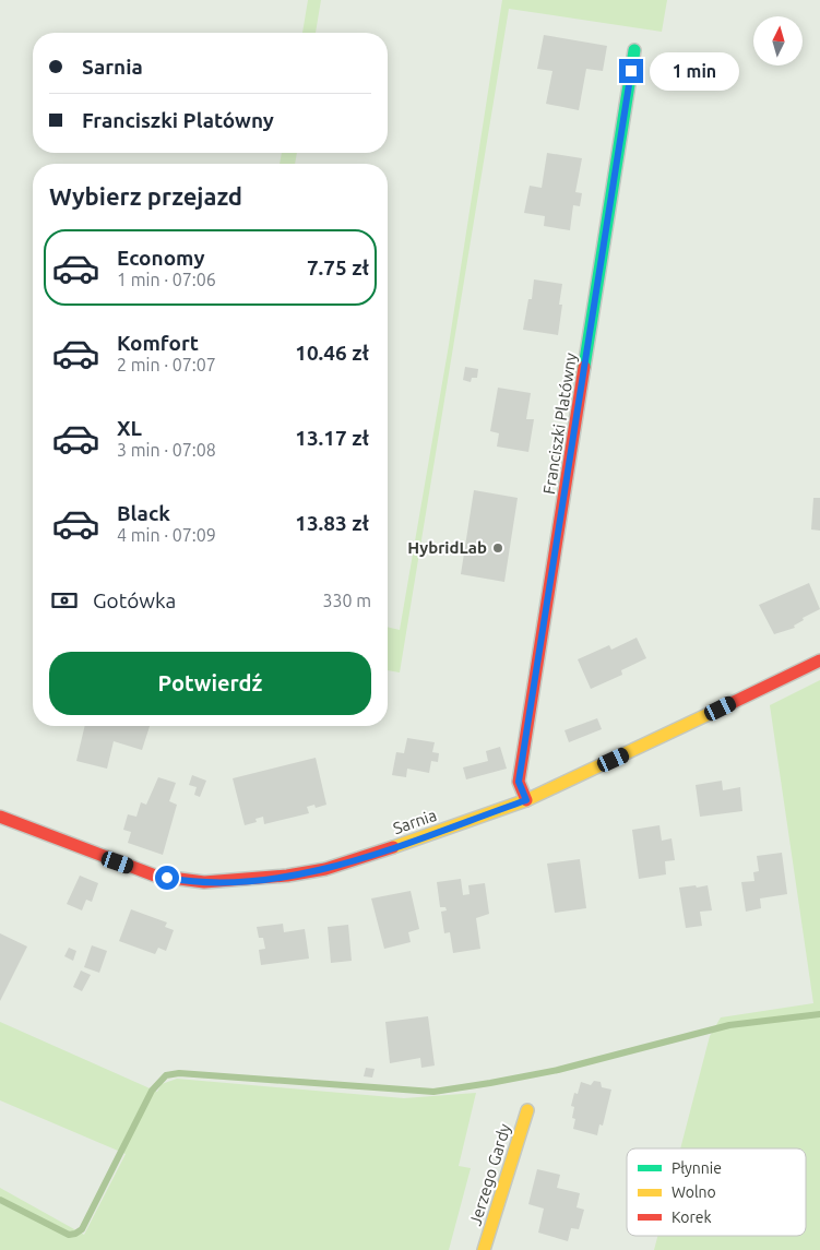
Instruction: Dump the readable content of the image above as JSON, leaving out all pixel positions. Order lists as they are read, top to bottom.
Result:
{
  "streets": {
    "street": ["Franciszki Platówny", "Sarnia", "Jerzego Gardy"]
  },
  "crossings": [
    ["Franciszki Platówny", "Sarnia"]
  ],
  "places": ["HybridLab"],
  "legend": ["Płynnie", "Wolno", "Korek"],
  "north": "top",
  "page": {
    "banner": ["Sarnia", "Franciszki Platówny"],
    "bubble": "1 min",
    "heading": "Wybierz przejazd",
    "list": [
      {
        "name": "Economy",
        "note": "1 min · 07:06",
        "value": "7.75 zł"
      },
      {
        "name": "Komfort",
        "note": "2 min · 07:07",
        "value": "10.46 zł"
      },
      {
        "name": "XL",
        "note": "3 min · 07:08",
        "value": "13.17 zł"
      },
      {
        "name": "Black",
        "note": "4 min · 07:09",
        "value": "13.83 zł"
      }
    ],
    "pay": ["Gotówka", "330 m"],
    "buttons": "Potwierdź"
  }
}
